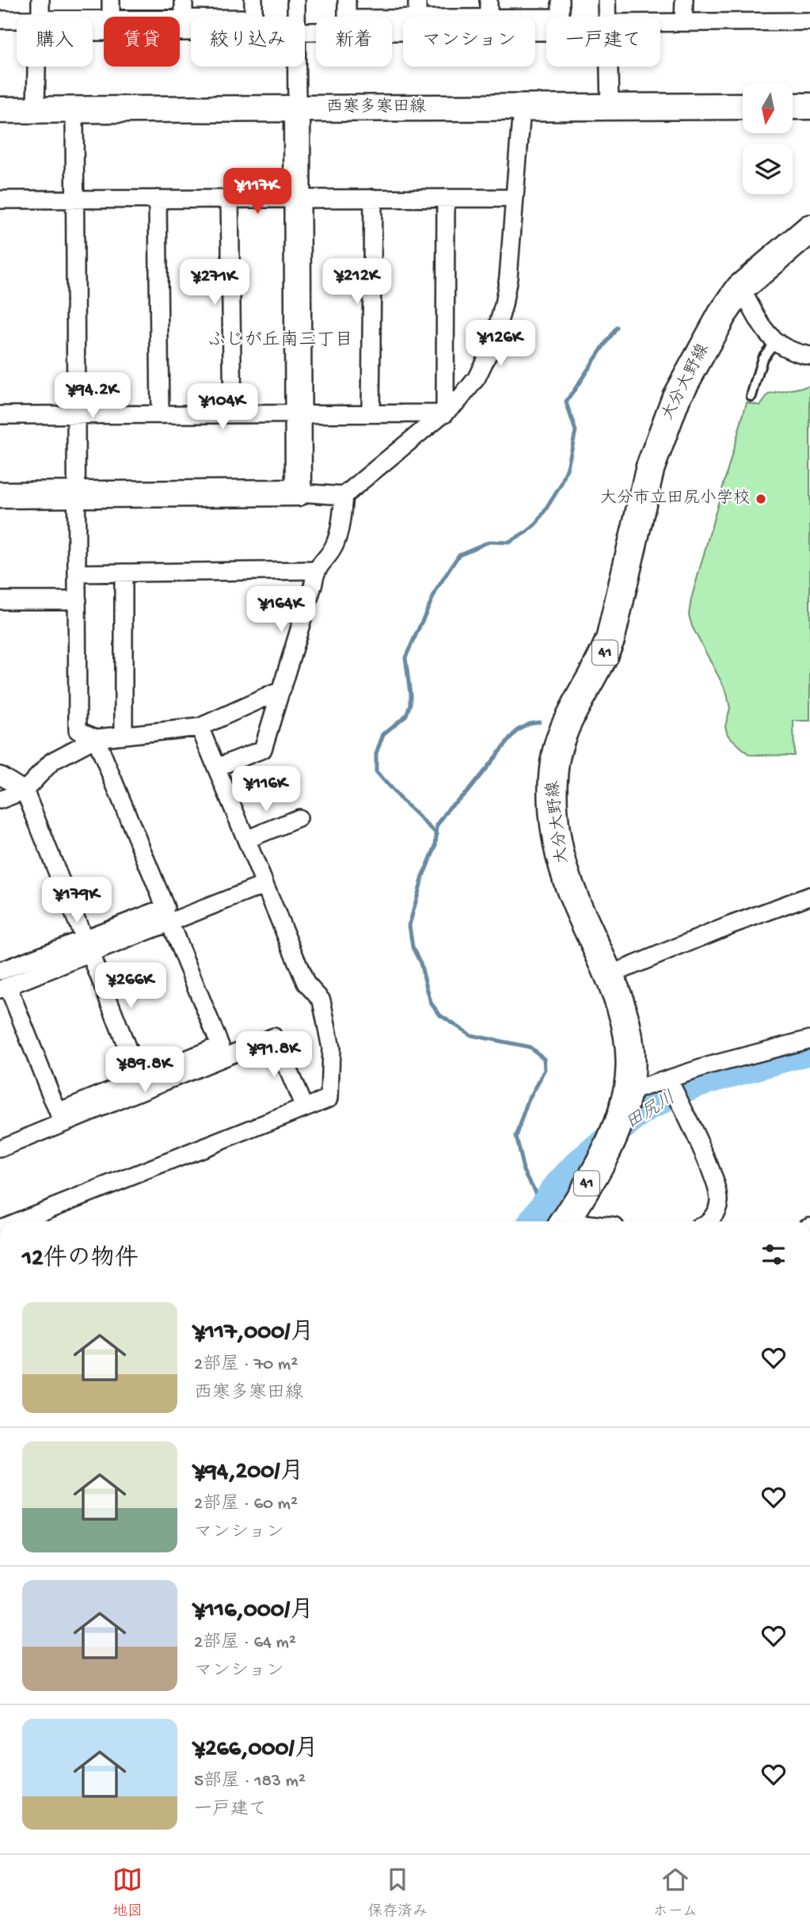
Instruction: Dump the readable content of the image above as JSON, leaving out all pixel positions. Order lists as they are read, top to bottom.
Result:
{
  "streets": {
    "main road": ["西寒多寒田線", "大分大野線", "41"]
  },
  "districts": ["ふじが丘南三丁目"],
  "water": ["田尻川"],
  "places": ["大分市立田尻小学校"],
  "north": "bottom",
  "page": {
    "chip": [
      "購入",
      "賃貸",
      "絞り込み",
      "新着",
      "マンション",
      "一戸建て"
    ],
    "price": [
      "¥117K",
      "¥212K",
      "¥271K",
      "¥126K",
      "¥94.2K",
      "¥104K",
      "¥164K",
      "¥116K",
      "¥179K",
      "¥266K",
      "¥91.8K",
      "¥89.8K"
    ],
    "heading": "12件の物件",
    "list": [
      {
        "name": "¥117,000/月",
        "note": "2部屋 · 70 m² · 西寒多寒田線"
      },
      {
        "name": "¥94,200/月",
        "note": "2部屋 · 60 m² · マンション"
      },
      {
        "name": "¥116,000/月",
        "note": "2部屋 · 64 m² · マンション"
      },
      {
        "name": "¥266,000/月",
        "note": "5部屋 · 183 m² · 一戸建て"
      }
    ],
    "tabs": ["地図", "保存済み", "ホーム"]
  }
}
